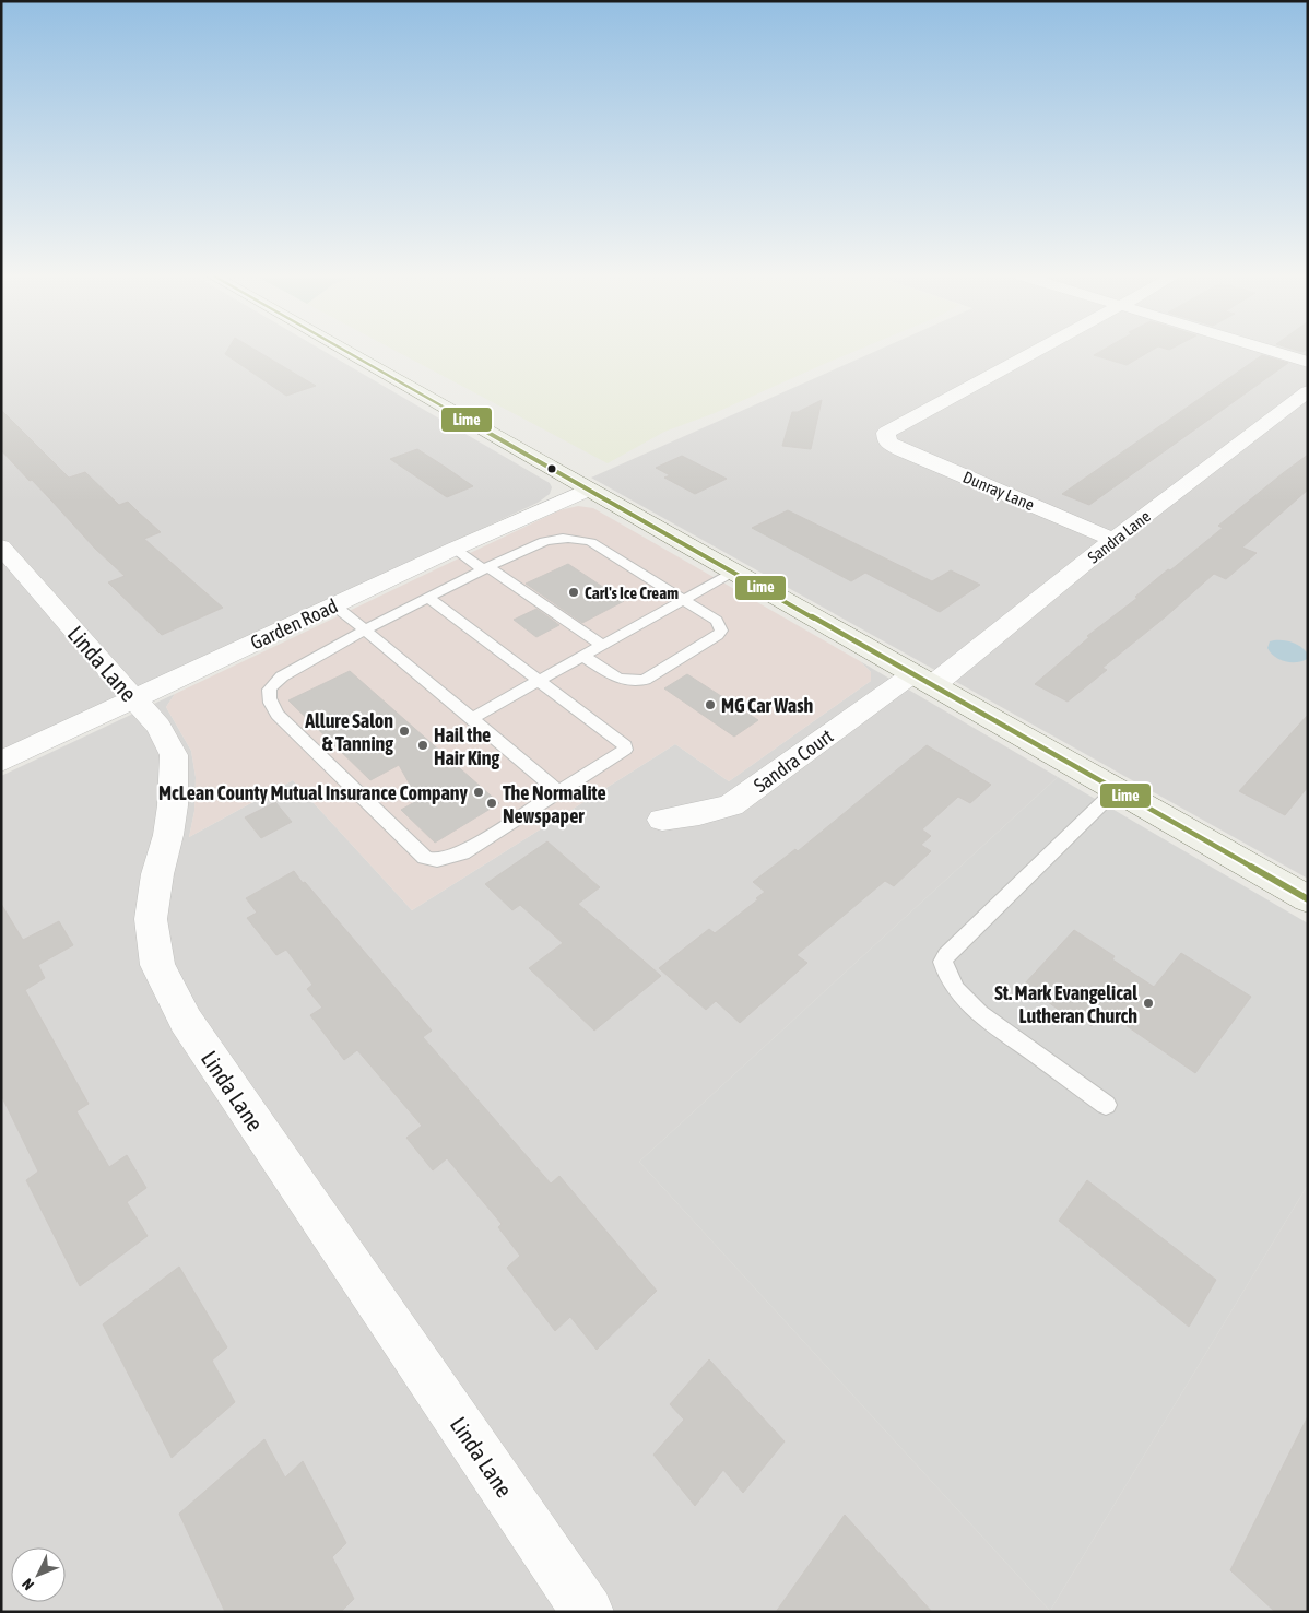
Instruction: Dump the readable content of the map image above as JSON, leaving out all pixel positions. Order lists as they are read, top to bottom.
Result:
{
  "streets": {
    "street": [
      "Dunray Lane",
      "Sandra Lane",
      "Garden Road",
      "Linda Lane",
      "Sandra Court"
    ]
  },
  "crossings": [
    ["Dunray Lane", "Sandra Lane"],
    ["Sandra Lane", "Sandra Court"],
    ["Garden Road", "Linda Lane"]
  ],
  "places": [
    "Carl's Ice Cream",
    "MG Car Wash",
    "Allure Salon & Tanning",
    "Hail the Hair King",
    "McLean County Mutual Insurance Company",
    "The Normalite Newspaper",
    "St. Mark Evangelical Lutheran Church"
  ],
  "lines": ["transit line Lime"],
  "north": "bottom left"
}
